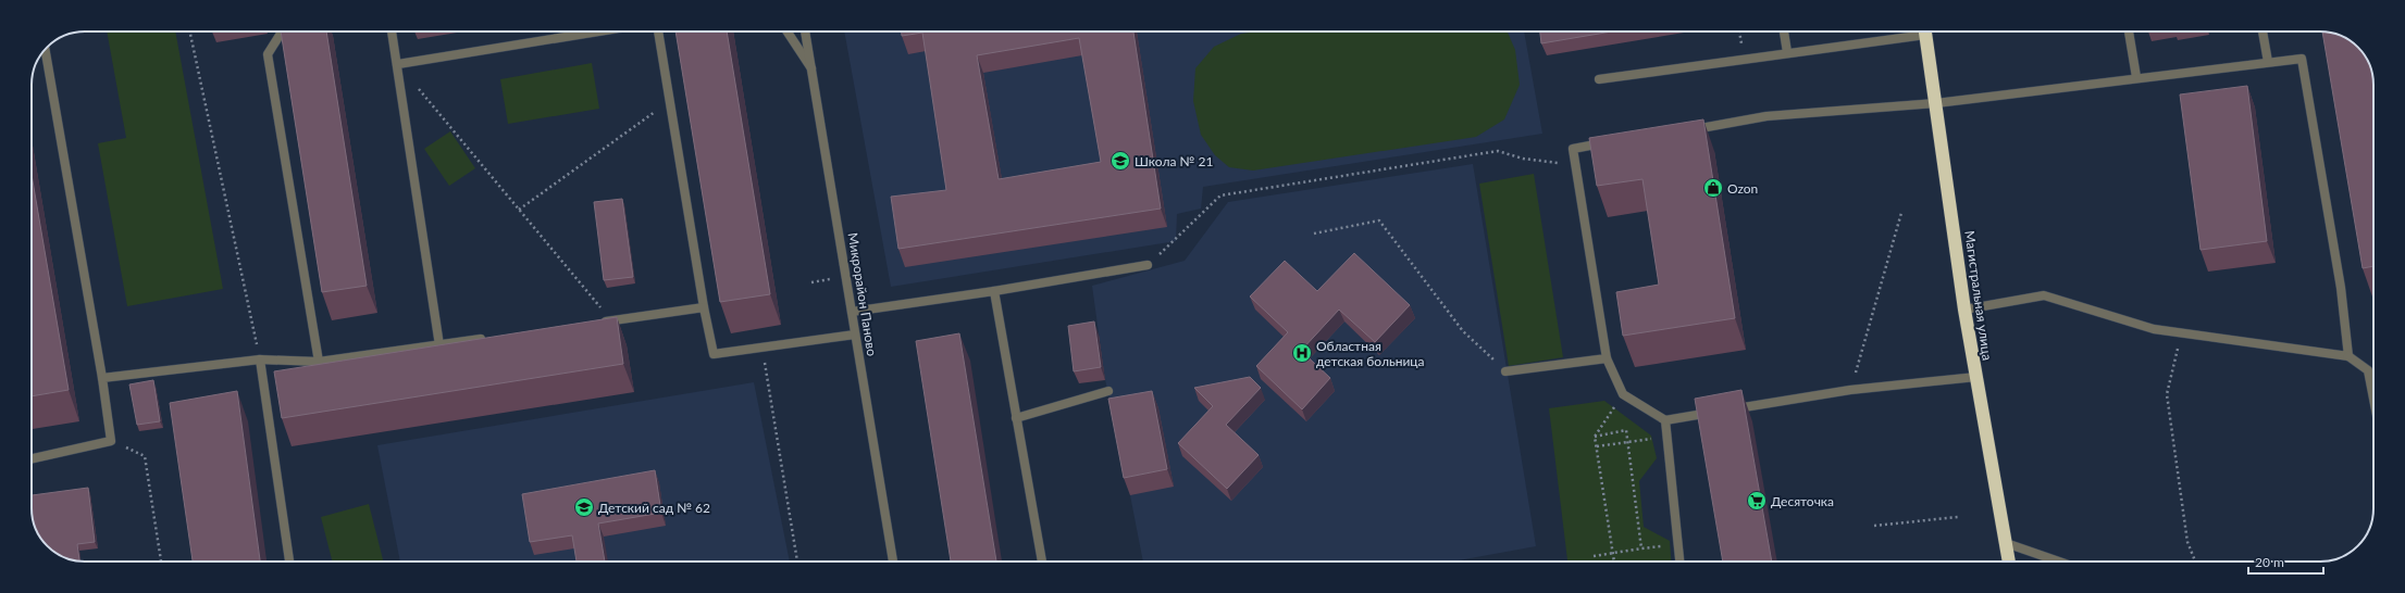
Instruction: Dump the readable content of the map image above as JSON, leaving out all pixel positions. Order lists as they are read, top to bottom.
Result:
{
  "streets": {
    "highway": ["Магистральная улица"],
    "street": ["Микрорайон Паново"]
  },
  "places": {
    "school or university": ["Школа № 21", "Детский сад № 62"],
    "shop": ["Ozon"],
    "hospital": ["Областная детская больница"],
    "supermarket": ["Десяточка"]
  },
  "scale_bar": "20 m"
}
